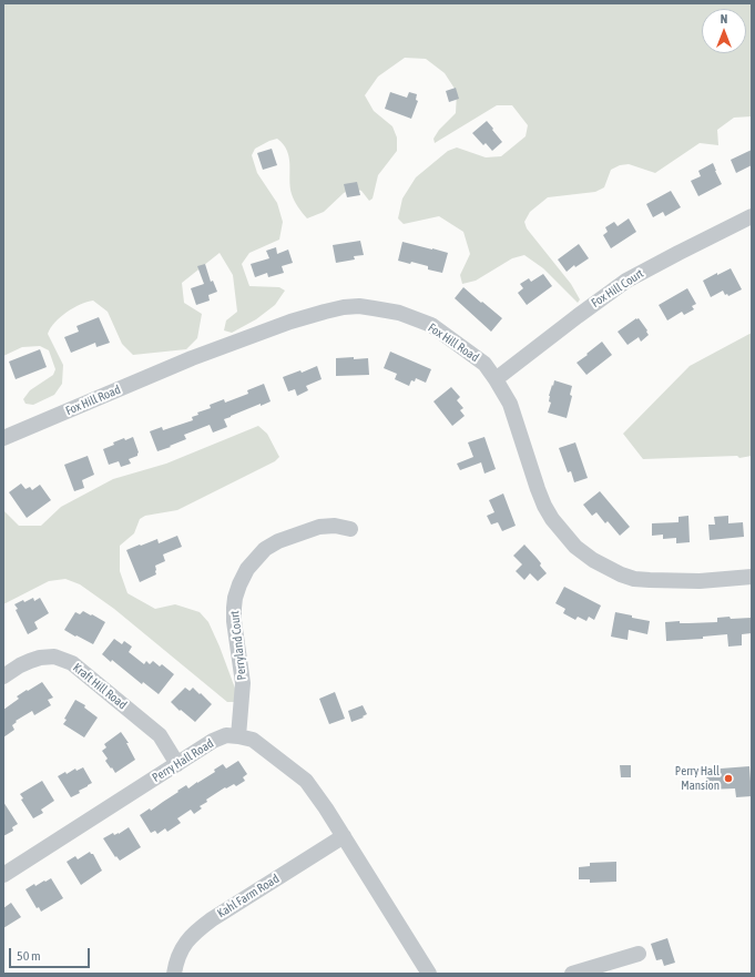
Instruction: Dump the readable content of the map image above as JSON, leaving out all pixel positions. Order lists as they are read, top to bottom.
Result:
{
  "streets": {
    "street": [
      "Fox Hill Court",
      "Fox Hill Road",
      "Perryland Court",
      "Kraft Hill Road",
      "Perry Hall Road",
      "Kahl Farm Road"
    ]
  },
  "crossings": [
    ["Fox Hill Court", "Fox Hill Road"],
    ["Perryland Court", "Perry Hall Road"],
    ["Kraft Hill Road", "Perry Hall Road"],
    ["Perry Hall Road", "Kahl Farm Road"]
  ],
  "places": ["Perry Hall Mansion"],
  "scale_bar": "50 m",
  "north": "top"
}
